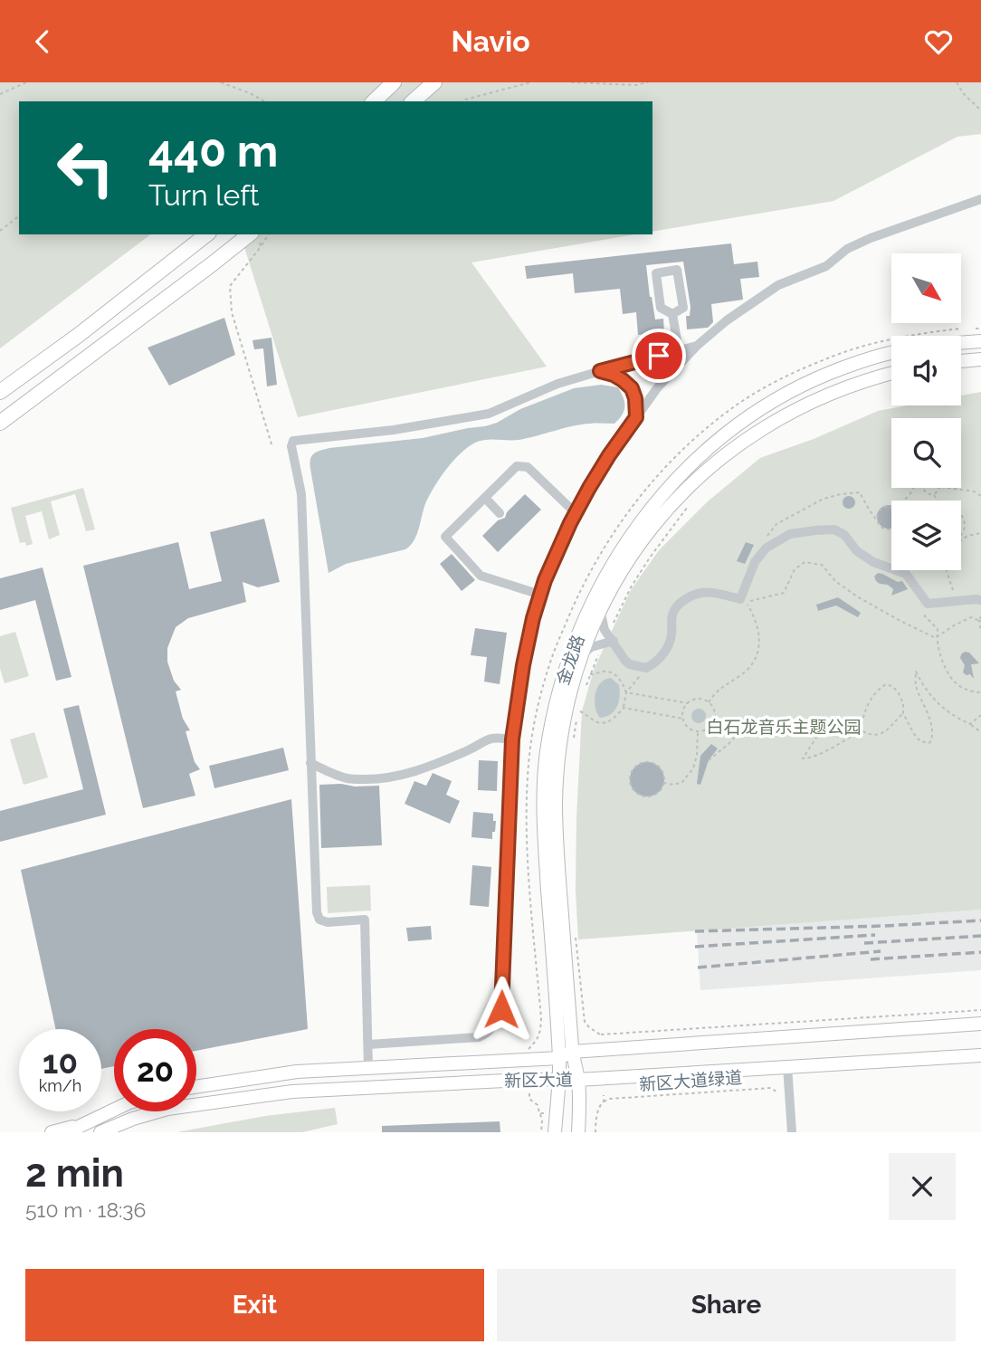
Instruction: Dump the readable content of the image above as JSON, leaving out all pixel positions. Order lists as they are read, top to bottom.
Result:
{
  "streets": {
    "main road": ["金龙路", "新区大道"],
    "path": ["新区大道绿道"]
  },
  "crossings": [
    ["金龙路", "新区大道"]
  ],
  "parks": ["白石龙音乐主题公园"],
  "north": "bottom right",
  "page": {
    "header": "Navio",
    "turn": ["440 m", "Turn left"],
    "speed": "10 km/h",
    "limit": "20",
    "heading": ["2 min", "510 m · 18:36"],
    "buttons": ["Exit", "Share"]
  }
}
